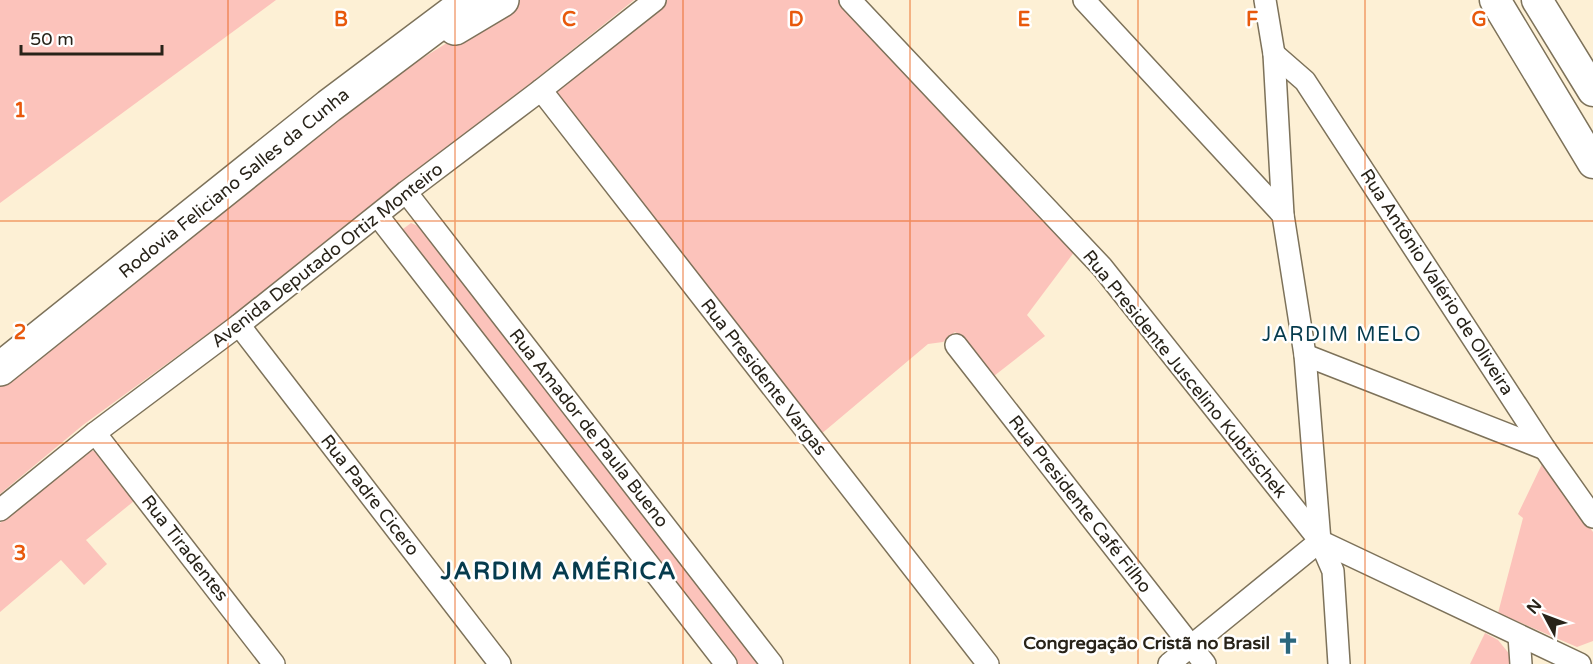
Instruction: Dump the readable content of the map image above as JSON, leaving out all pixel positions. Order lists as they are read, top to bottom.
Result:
{
  "streets": {
    "main road": ["Rodovia Feliciano Salles da Cunha"],
    "street": [
      "Avenida Deputado Ortiz Monteiro",
      "Rua Antônio Valério de Oliveira",
      "Rua Presidente Juscelino Kubtischek",
      "Rua Presidente Vargas",
      "Rua Amador de Paula Bueno",
      "Rua Padre Cicero",
      "Rua Presidente Café Filho",
      "Rua Tiradentes"
    ]
  },
  "crossings": [
    ["Avenida Deputado Ortiz Monteiro", "Rua Presidente Vargas"],
    ["Avenida Deputado Ortiz Monteiro", "Rua Amador de Paula Bueno"],
    ["Avenida Deputado Ortiz Monteiro", "Rua Padre Cicero"],
    ["Avenida Deputado Ortiz Monteiro", "Rua Tiradentes"]
  ],
  "districts": ["JARDIM MELO", "JARDIM AMÉRICA"],
  "places": {
    "church": ["Congregação Cristã no Brasil"]
  },
  "scale_bar": "50 m",
  "north": "top left",
  "grid": {
    "columns": [
      "B",
      "C",
      "D",
      "E",
      "F",
      "G"
    ],
    "rows": ["1", "2", "3"]
  }
}
